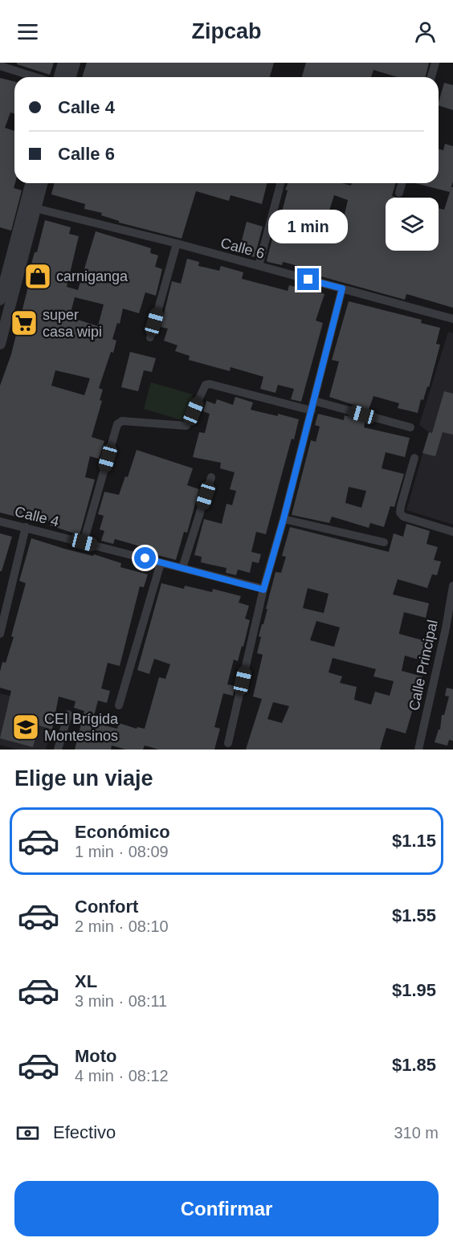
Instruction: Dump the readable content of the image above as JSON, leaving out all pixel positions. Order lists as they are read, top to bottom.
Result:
{
  "streets": {
    "street": ["Calle 6", "Calle 4", "Calle Principal"]
  },
  "places": {
    "shop": ["carniganga"],
    "supermarket": ["super casa wipi"],
    "school or university": ["CEI Brígida Montesinos"]
  },
  "page": {
    "header": "Zipcab",
    "banner": ["Calle 4", "Calle 6"],
    "bubble": "1 min",
    "heading": "Elige un viaje",
    "list": [
      {
        "name": "Económico",
        "note": "1 min · 08:09",
        "value": "$1.15"
      },
      {
        "name": "Confort",
        "note": "2 min · 08:10",
        "value": "$1.55"
      },
      {
        "name": "XL",
        "note": "3 min · 08:11",
        "value": "$1.95"
      },
      {
        "name": "Moto",
        "note": "4 min · 08:12",
        "value": "$1.85"
      }
    ],
    "pay": ["Efectivo", "310 m"],
    "buttons": "Confirmar"
  }
}
